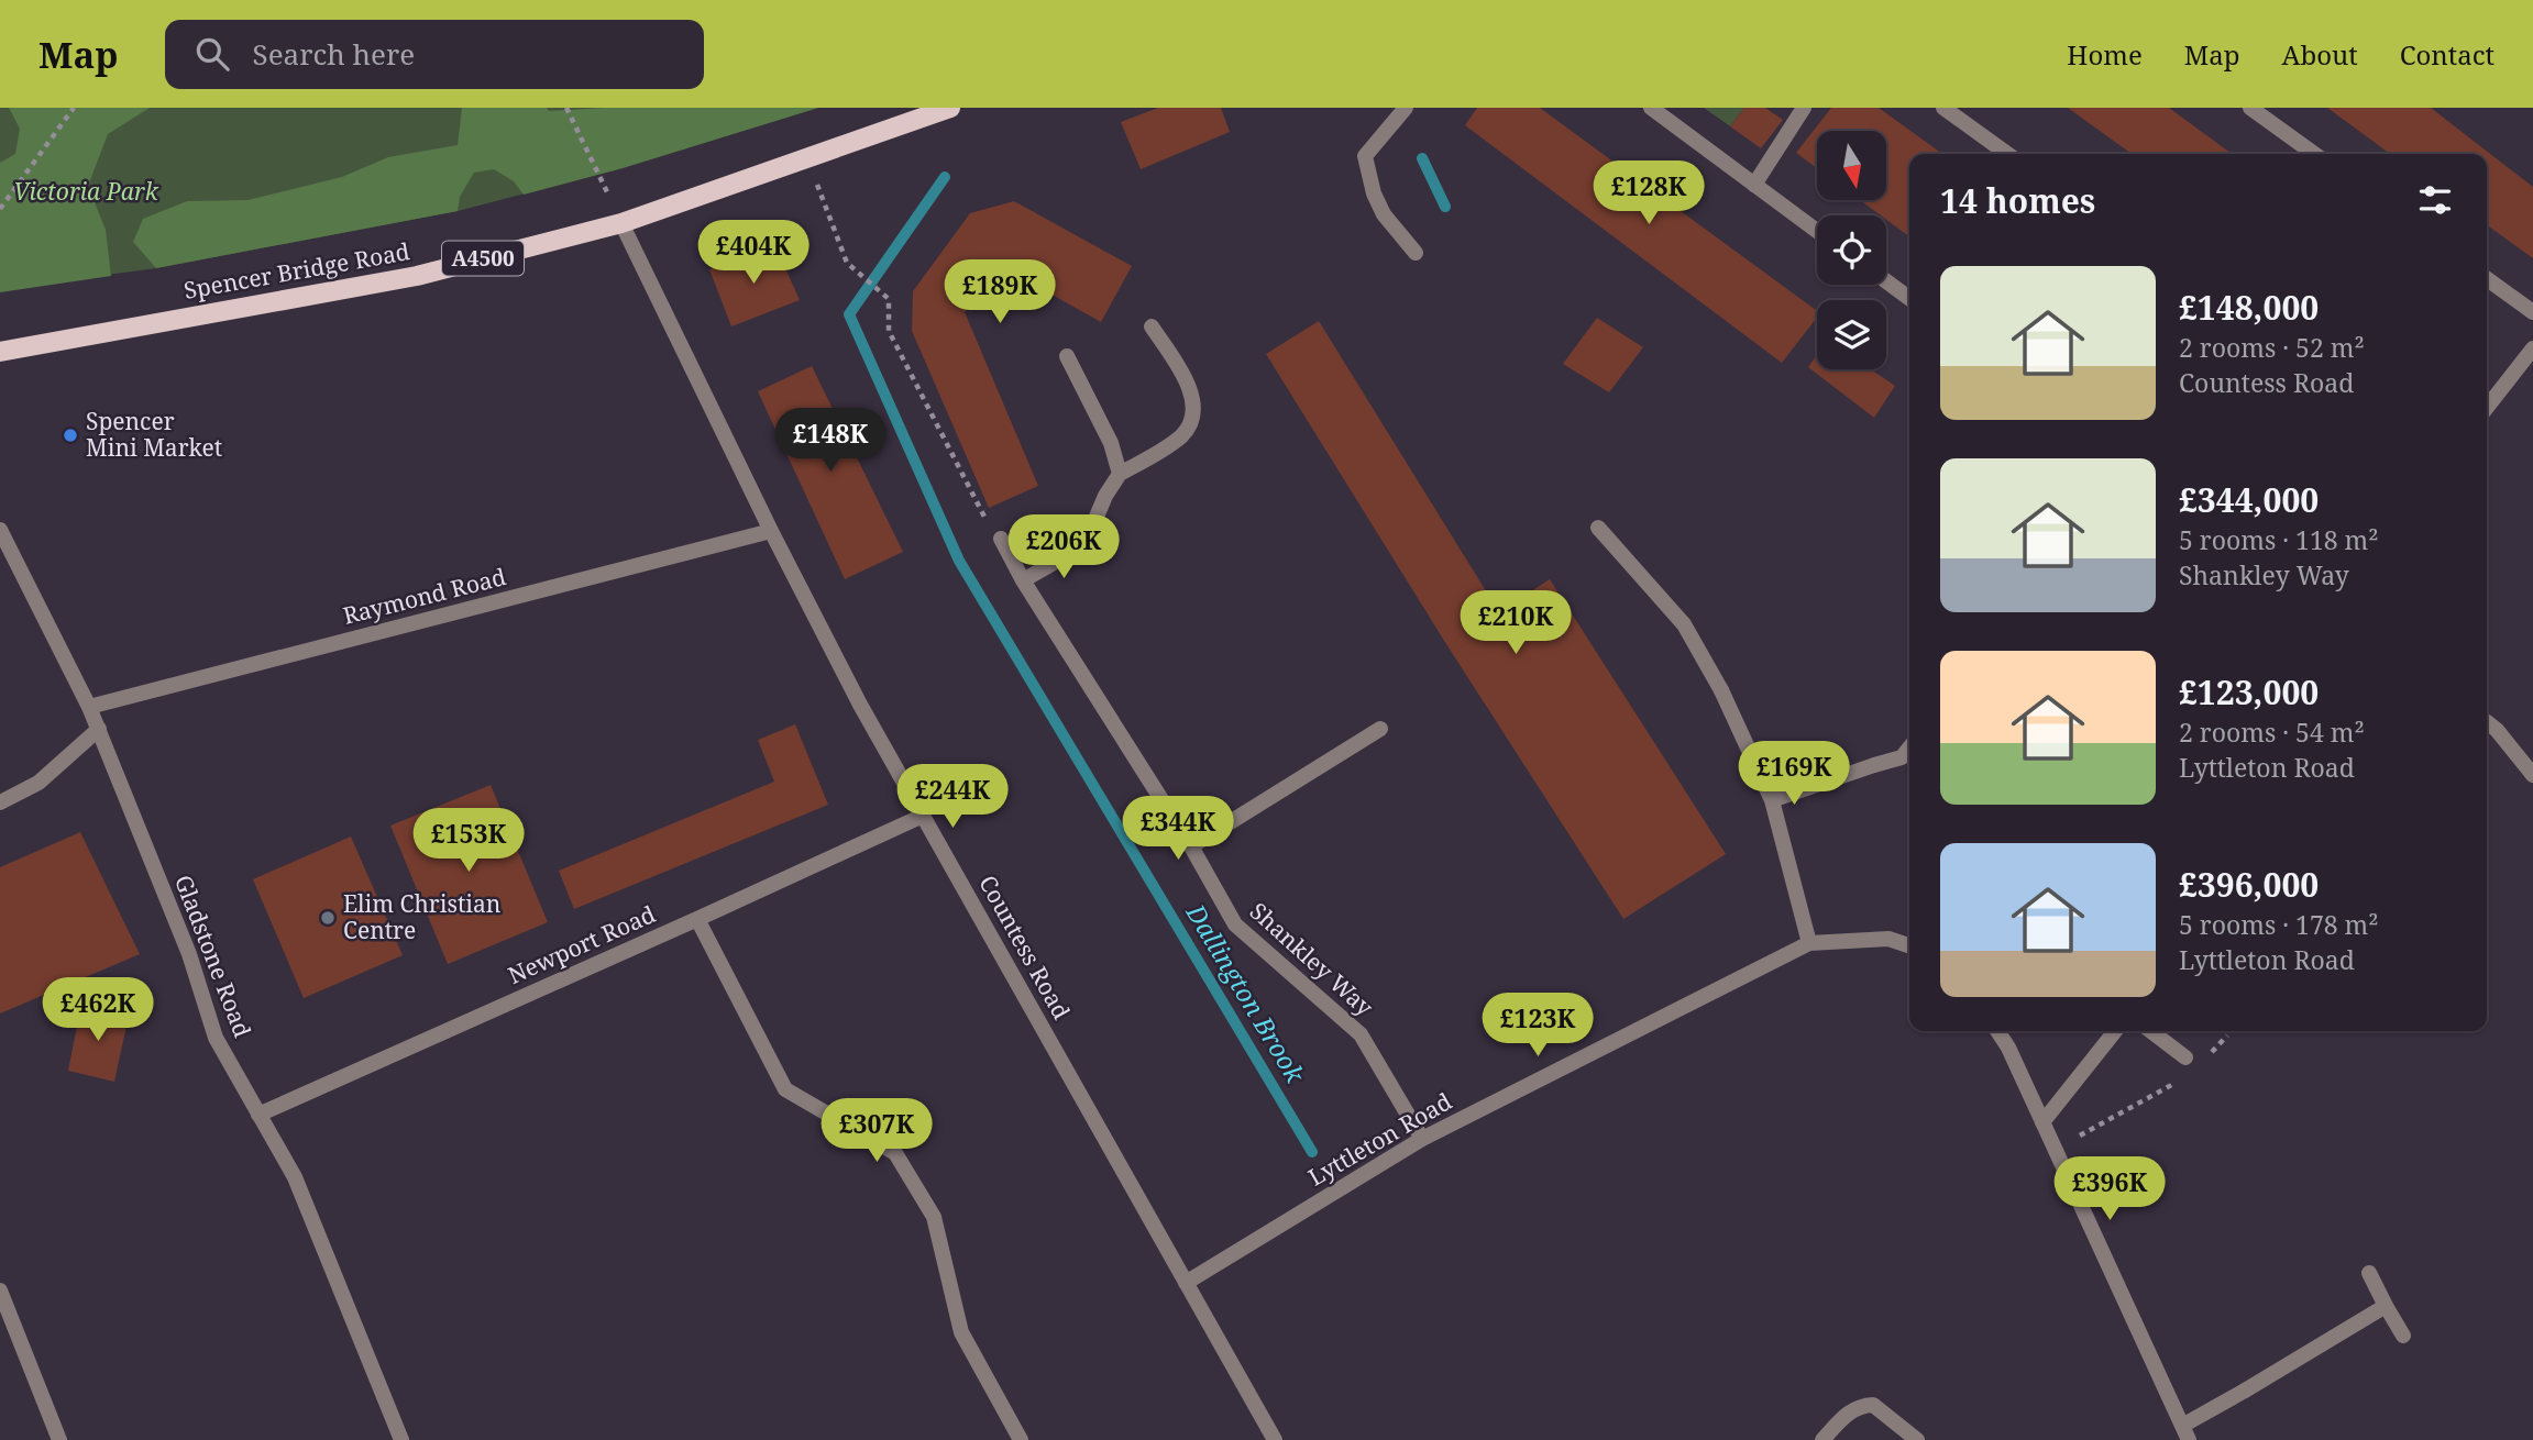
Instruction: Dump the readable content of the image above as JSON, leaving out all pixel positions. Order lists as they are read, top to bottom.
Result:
{
  "streets": {
    "main road": ["A4500", "Spencer Bridge Road"],
    "street": [
      "Raymond Road",
      "Newport Road",
      "Countess Road",
      "Gladstone Road",
      "Shankley Way",
      "Lyttleton Road"
    ]
  },
  "crossings": [
    ["Spencer Bridge Road", "Countess Road"],
    ["Raymond Road", "Countess Road"],
    ["Raymond Road", "Gladstone Road"],
    ["Newport Road", "Countess Road"],
    ["Newport Road", "Gladstone Road"],
    ["Countess Road", "Lyttleton Road"],
    ["Shankley Way", "Lyttleton Road"]
  ],
  "water": ["Dallington Brook"],
  "parks": ["Victoria Park"],
  "places": ["Spencer Mini Market", "Elim Christian Centre"],
  "north": "bottom",
  "page": {
    "header": "Map",
    "search": "Search here",
    "nav": [
      "Home",
      "Map",
      "About",
      "Contact"
    ],
    "heading": "14 homes",
    "price": [
      "£128K",
      "£404K",
      "£189K",
      "£148K",
      "£206K",
      "£210K",
      "£169K",
      "£244K",
      "£344K",
      "£153K",
      "£462K",
      "£123K",
      "£307K",
      "£396K"
    ],
    "list": [
      {
        "name": "£148,000",
        "note": "2 rooms · 52 m² · Countess Road"
      },
      {
        "name": "£344,000",
        "note": "5 rooms · 118 m² · Shankley Way"
      },
      {
        "name": "£123,000",
        "note": "2 rooms · 54 m² · Lyttleton Road"
      },
      {
        "name": "£396,000",
        "note": "5 rooms · 178 m² · Lyttleton Road"
      }
    ]
  }
}
